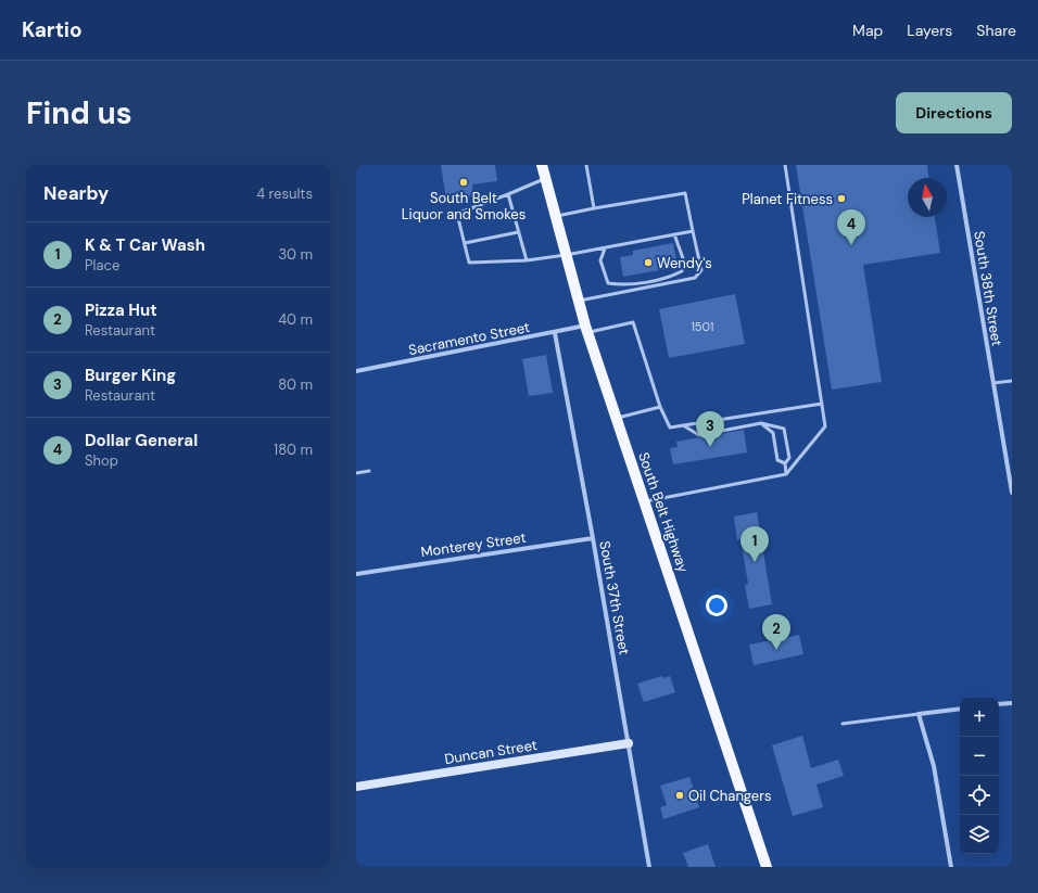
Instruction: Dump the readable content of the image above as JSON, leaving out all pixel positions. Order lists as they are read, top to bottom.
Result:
{
  "streets": {
    "main road": ["South Belt Highway"],
    "street": [
      "South 38th Street",
      "Sacramento Street",
      "Monterey Street",
      "South 37th Street",
      "Duncan Street"
    ]
  },
  "crossings": [
    ["Sacramento Street", "South Belt Highway"],
    ["Sacramento Street", "South 37th Street"],
    ["Monterey Street", "South 37th Street"],
    ["South 37th Street", "Duncan Street"]
  ],
  "places": [
    "South Belt Liquor and Smokes",
    "Planet Fitness",
    "Wendy's",
    "Oil Changers"
  ],
  "house_numbers": ["1501"],
  "north": "top",
  "page": {
    "header": "Kartio",
    "nav": ["Map", "Layers", "Share"],
    "buttons": "Directions",
    "title": "Find us",
    "heading": ["Nearby", "4 results"],
    "pins": [
      "4",
      "3",
      "1",
      "2"
    ],
    "list": [
      {
        "mark": "1",
        "name": "K & T Car Wash",
        "note": "Place",
        "value": "30 m"
      },
      {
        "mark": "2",
        "name": "Pizza Hut",
        "note": "Restaurant",
        "value": "40 m"
      },
      {
        "mark": "3",
        "name": "Burger King",
        "note": "Restaurant",
        "value": "80 m"
      },
      {
        "mark": "4",
        "name": "Dollar General",
        "note": "Shop",
        "value": "180 m"
      }
    ],
    "map_buttons": ["+", "−"]
  }
}
